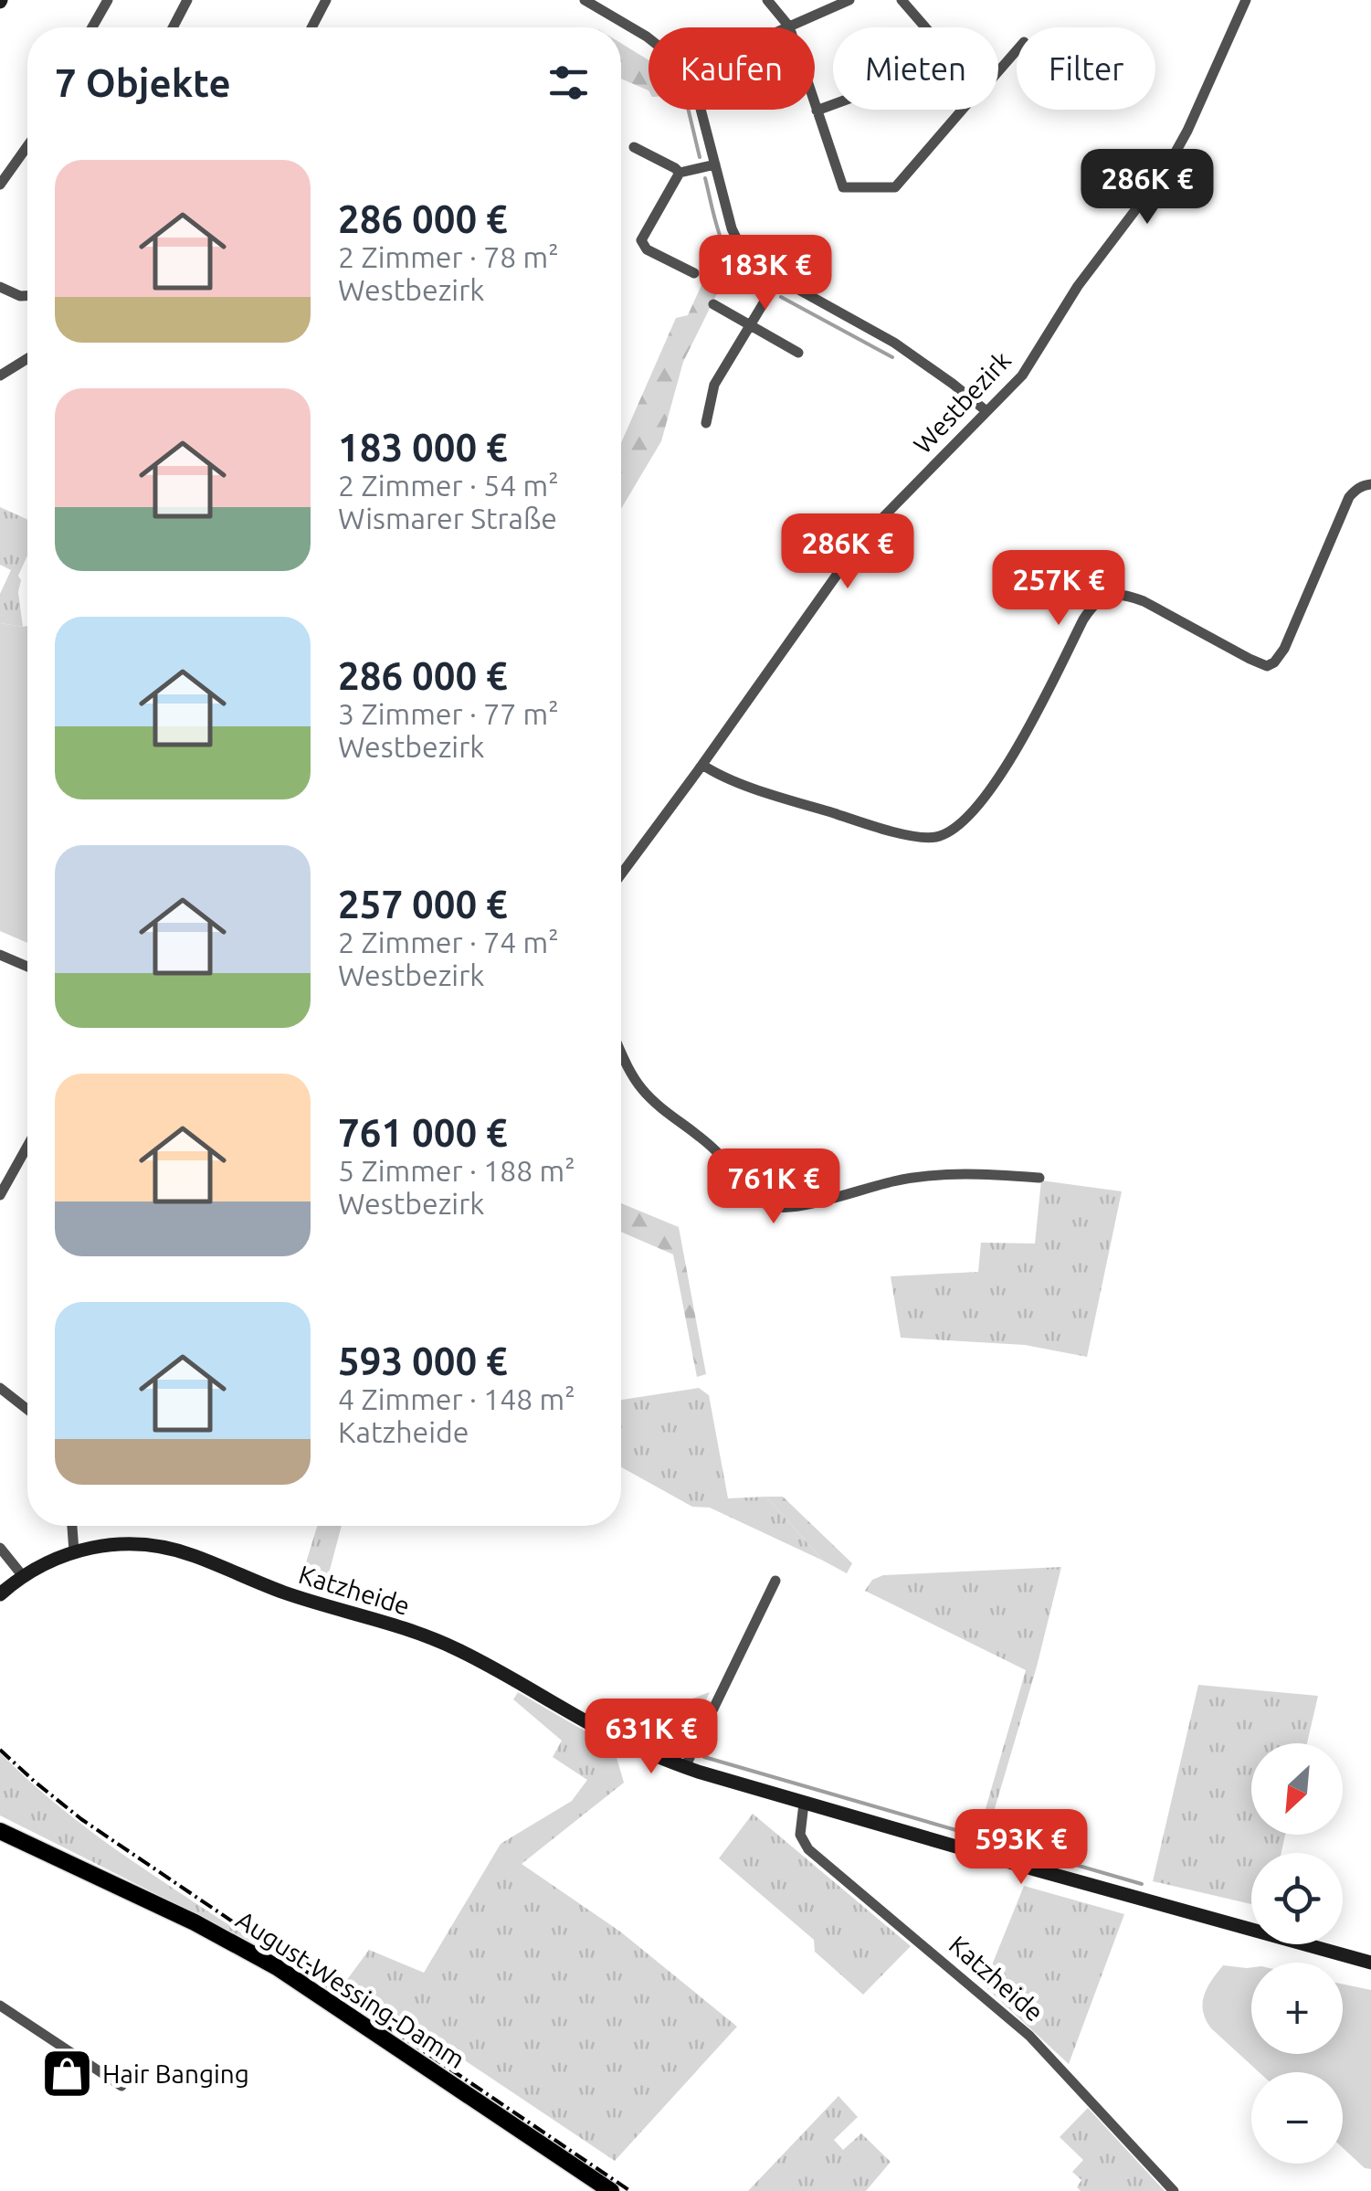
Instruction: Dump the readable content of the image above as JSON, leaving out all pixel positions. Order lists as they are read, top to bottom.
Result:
{
  "streets": {
    "main road": ["August-Wessing-Damm"],
    "street": ["Westbezirk", "Katzheide"]
  },
  "places": {
    "shop": ["Hair Banging"]
  },
  "north": "bottom left",
  "page": {
    "chip": ["Kaufen", "Mieten", "Filter"],
    "heading": "7 Objekte",
    "list": [
      {
        "name": "286 000 €",
        "note": "2 Zimmer · 78 m² · Westbezirk"
      },
      {
        "name": "183 000 €",
        "note": "2 Zimmer · 54 m² · Wismarer Straße"
      },
      {
        "name": "286 000 €",
        "note": "3 Zimmer · 77 m² · Westbezirk"
      },
      {
        "name": "257 000 €",
        "note": "2 Zimmer · 74 m² · Westbezirk"
      },
      {
        "name": "761 000 €",
        "note": "5 Zimmer · 188 m² · Westbezirk"
      },
      {
        "name": "593 000 €",
        "note": "4 Zimmer · 148 m² · Katzheide"
      }
    ],
    "price": [
      "286K €",
      "183K €",
      "286K €",
      "257K €",
      "761K €",
      "631K €",
      "593K €"
    ],
    "map_buttons": ["+", "−"]
  }
}
